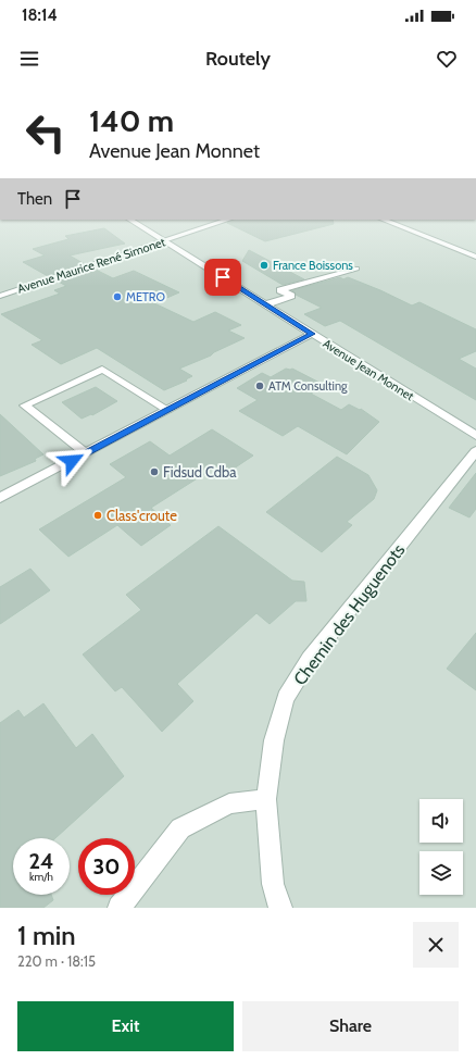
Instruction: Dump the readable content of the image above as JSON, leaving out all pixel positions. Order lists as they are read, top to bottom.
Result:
{
  "streets": {
    "street": ["Avenue Maurice René Simonet", "Avenue Jean Monnet", "Chemin des Huguenots"]
  },
  "crossings": [
    ["Avenue Maurice René Simonet", "Avenue Jean Monnet"]
  ],
  "places": [
    "France Boissons",
    "METRO",
    "ATM Consulting",
    "Fidsud Cdba",
    "Class'croute"
  ],
  "page": {
    "status": "18:14",
    "header": "Routely",
    "turn": ["140 m", "Avenue Jean Monnet"],
    "then": "Then",
    "speed": "24 km/h",
    "limit": "30",
    "heading": ["1 min", "220 m · 18:15"],
    "buttons": ["Exit", "Share"]
  }
}
